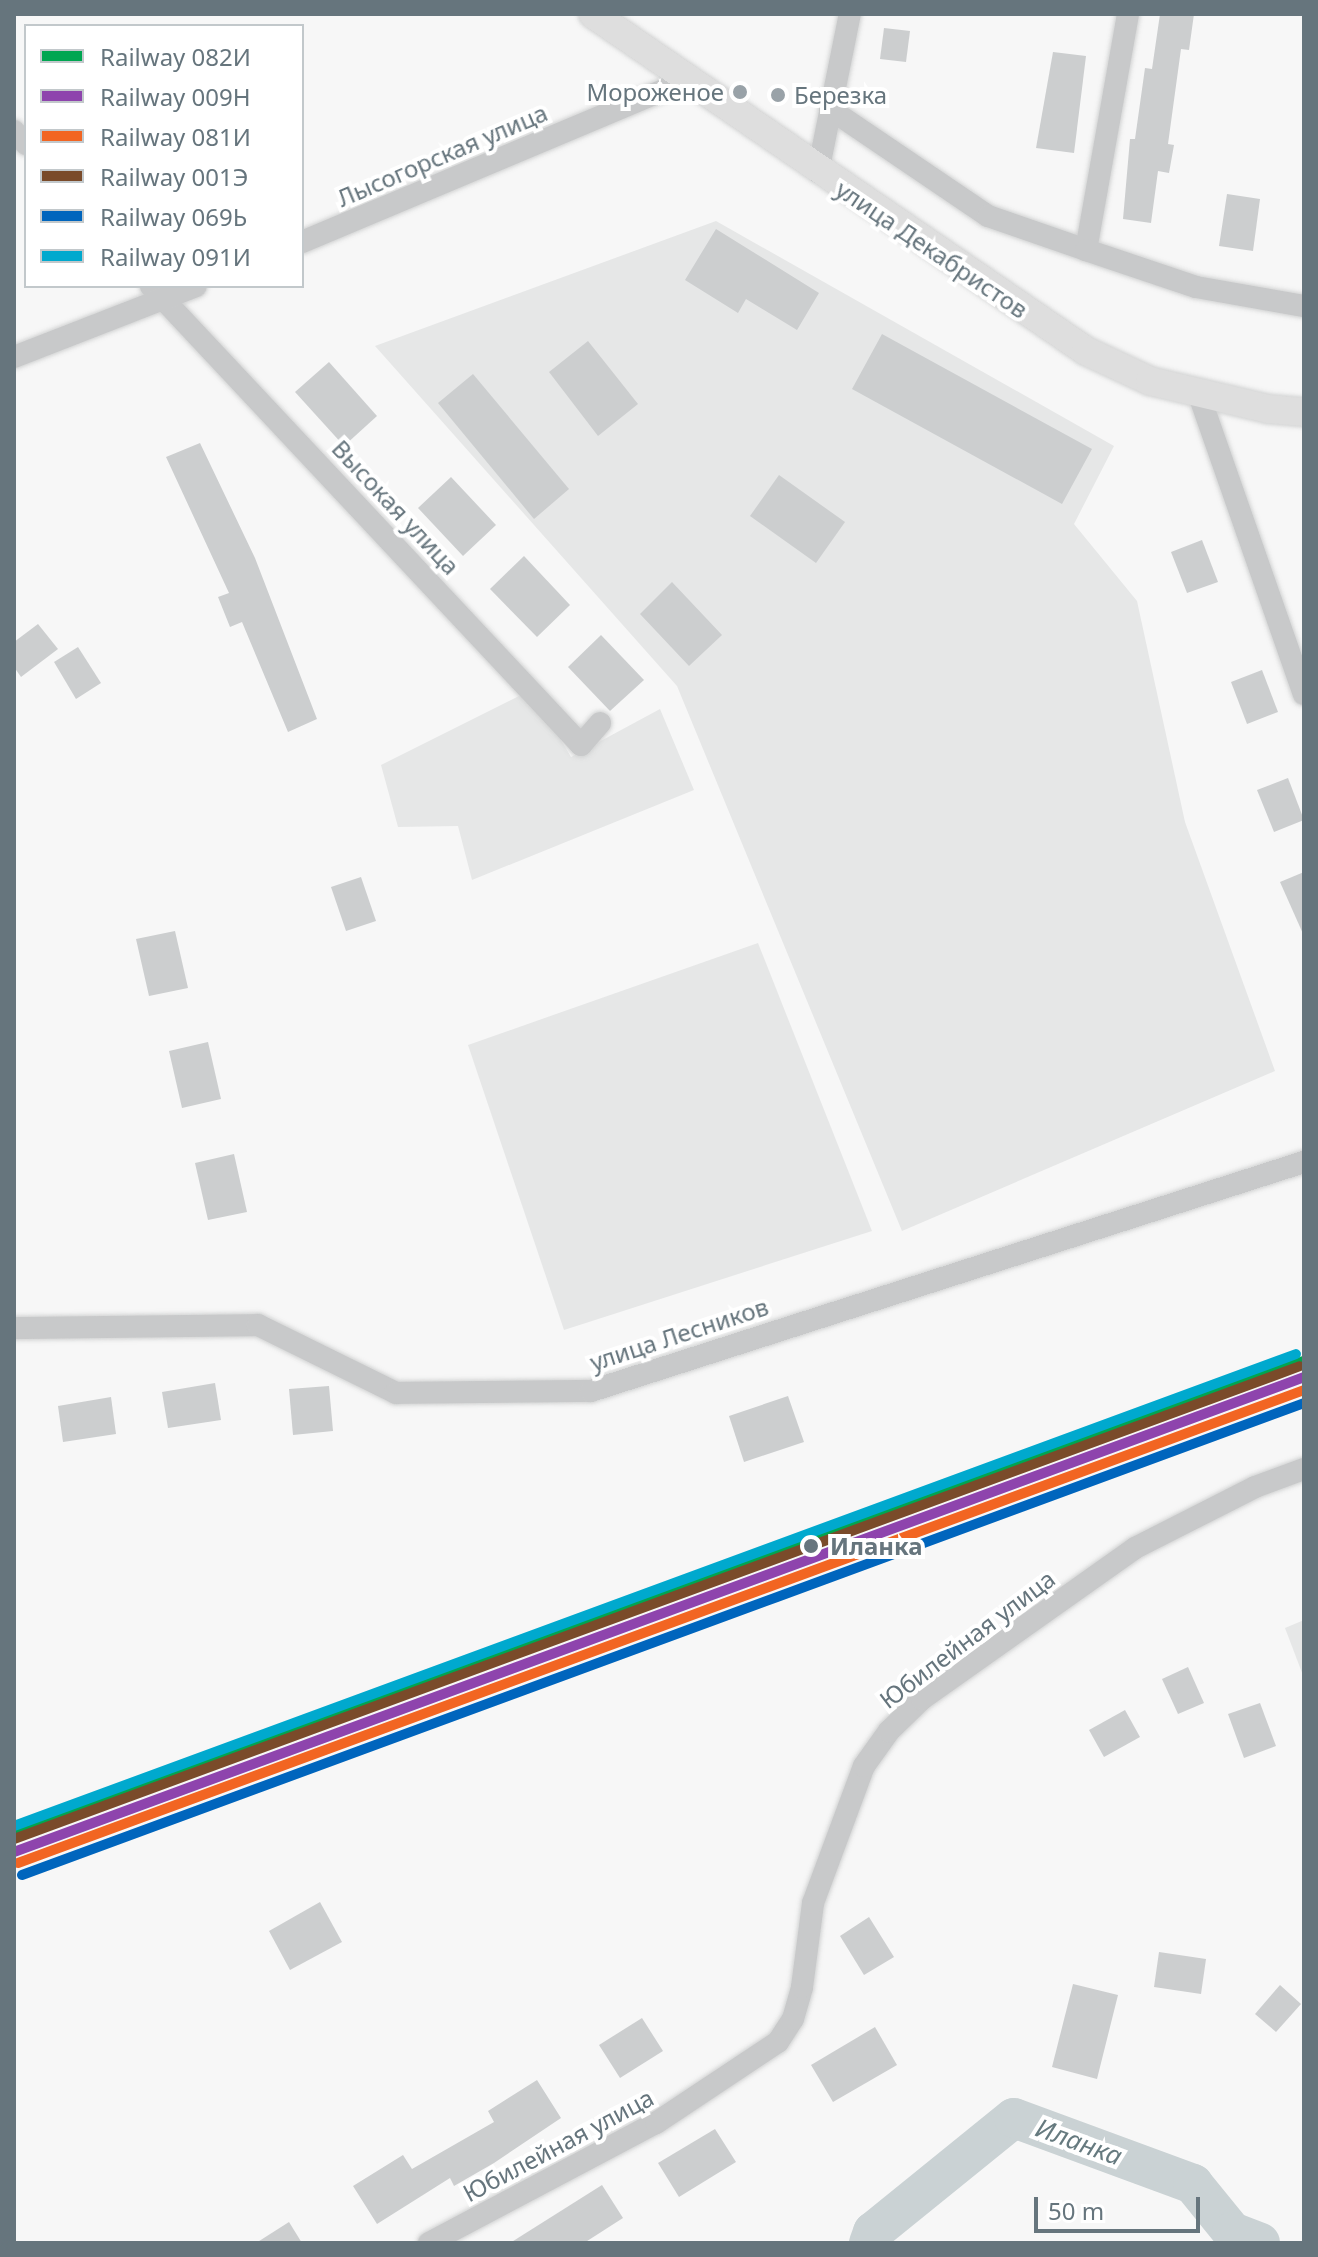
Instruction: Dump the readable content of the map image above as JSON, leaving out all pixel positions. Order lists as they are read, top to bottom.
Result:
{
  "streets": {
    "main road": ["улица Декабристов"],
    "street": [
      "Лысогорская улица",
      "Высокая улица",
      "улица Лесников",
      "Юбилейная улица"
    ]
  },
  "crossings": [
    ["Лысогорская улица", "улица Декабристов"]
  ],
  "water": ["Иланка"],
  "places": ["Мороженое", "Березка", "Иланка"],
  "lines": [
    "rail line 091И",
    "rail line 082И",
    "rail line 001Э",
    "rail line 009Н",
    "rail line 081И",
    "rail line 069Ь"
  ],
  "legend": [
    "Railway 082И",
    "Railway 009Н",
    "Railway 081И",
    "Railway 001Э",
    "Railway 069Ь",
    "Railway 091И"
  ],
  "scale_bar": "50 m"
}
